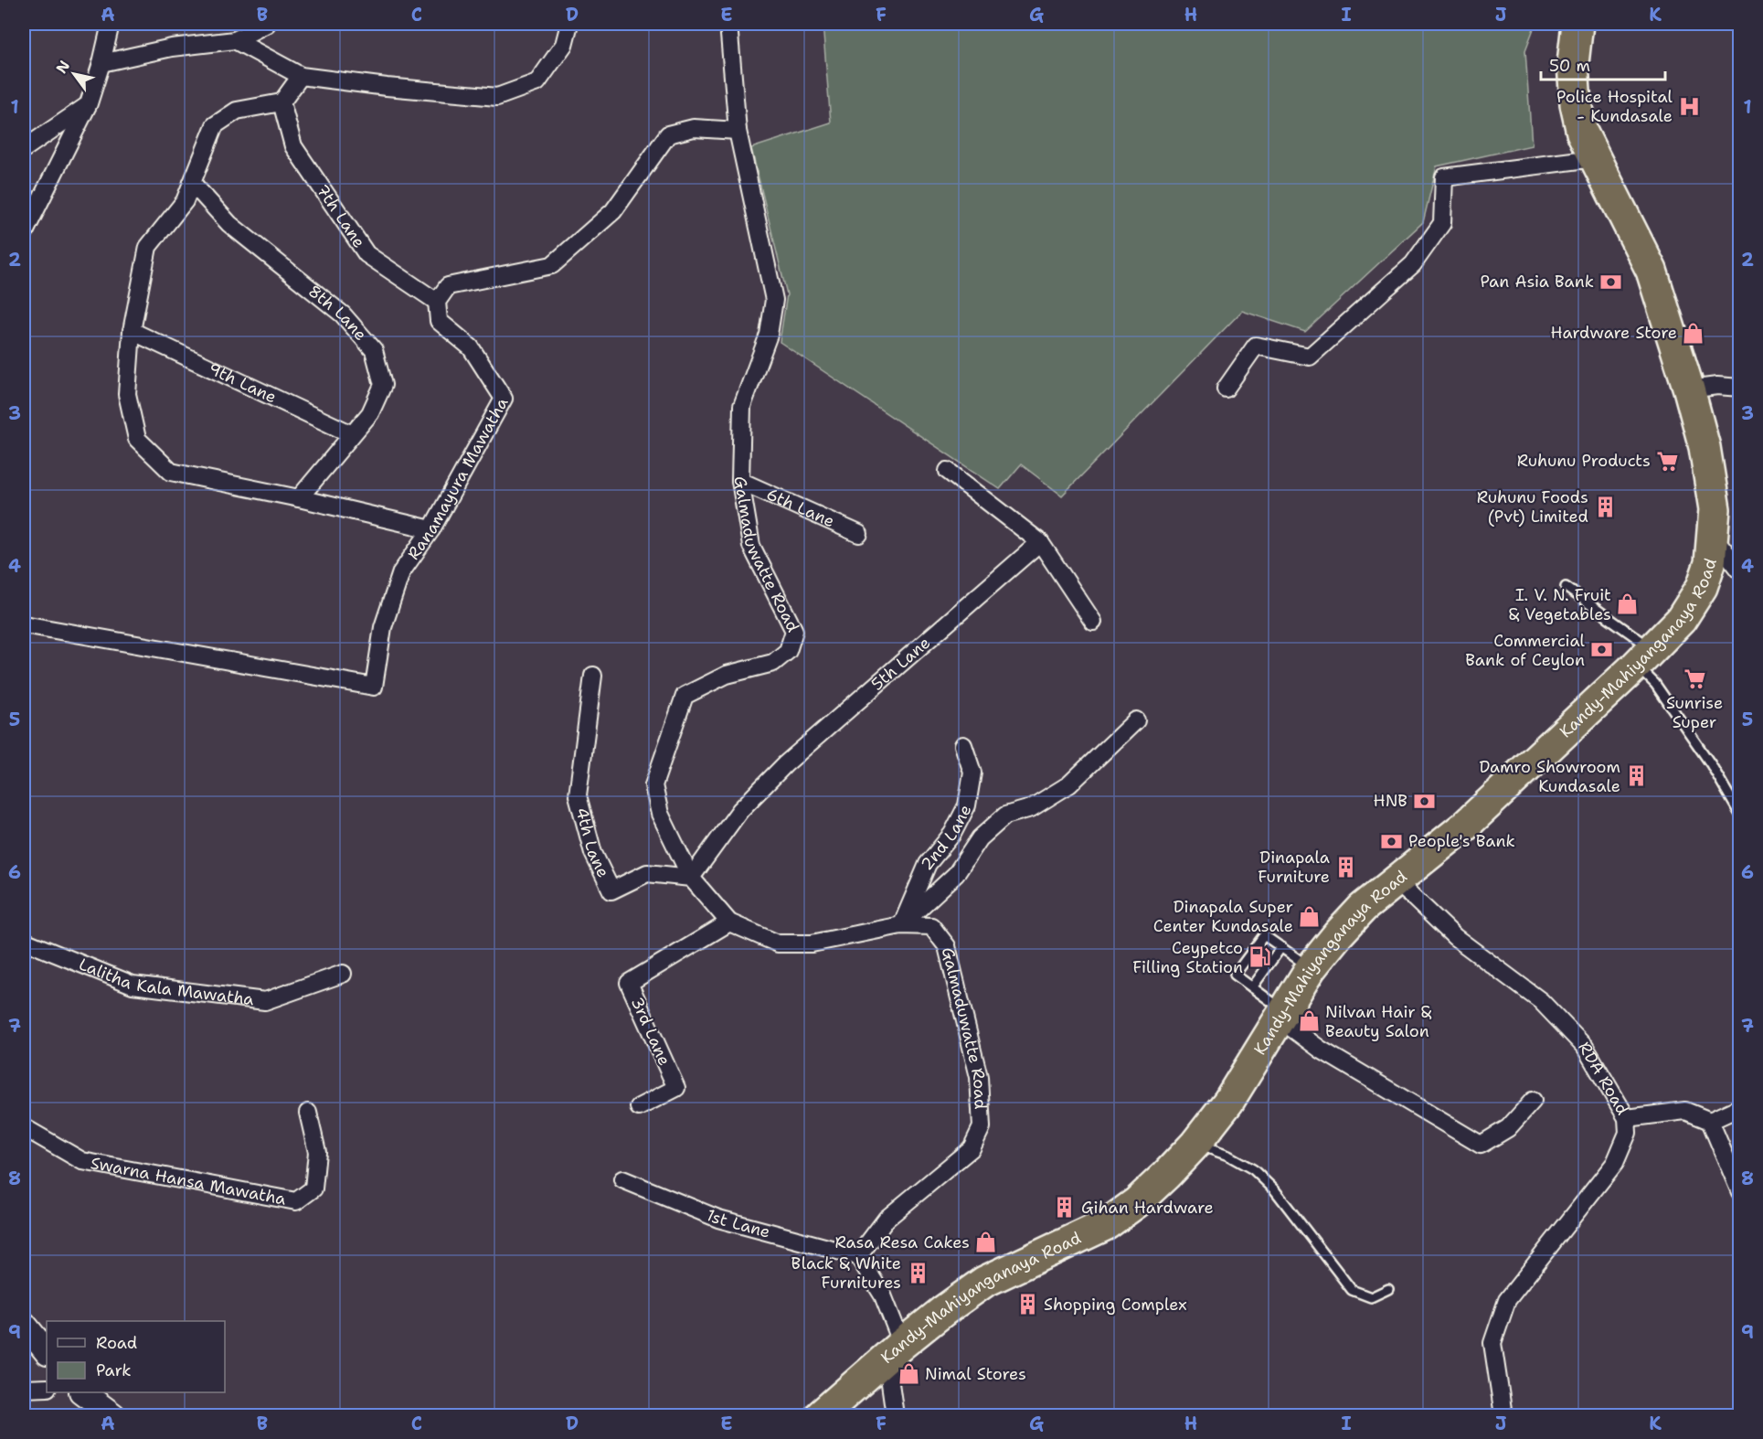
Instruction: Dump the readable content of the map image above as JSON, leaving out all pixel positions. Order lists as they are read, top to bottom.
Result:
{
  "streets": {
    "highway": ["Kandy-Mahiyanganaya Road"],
    "street": [
      "7th Lane",
      "8th Lane",
      "9th Lane",
      "Ranamayura Mawatha",
      "6th Lane",
      "Galmaduwatte Road",
      "5th Lane",
      "2nd Lane",
      "4th Lane",
      "Lalitha Kala Mawatha",
      "3rd Lane",
      "RDA Road",
      "Swarna Hansa Mawatha",
      "1st Lane"
    ]
  },
  "crossings": [
    ["7th Lane", "Ranamayura Mawatha"],
    ["8th Lane", "9th Lane"],
    ["6th Lane", "Galmaduwatte Road"],
    ["Galmaduwatte Road", "5th Lane"],
    ["Galmaduwatte Road", "2nd Lane"],
    ["Galmaduwatte Road", "4th Lane"],
    ["Galmaduwatte Road", "3rd Lane"],
    ["Galmaduwatte Road", "1st Lane"],
    ["Kandy-Mahiyanganaya Road", "RDA Road"],
    ["5th Lane", "4th Lane"]
  ],
  "places": {
    "hospital": ["Police Hospital - Kundasale"],
    "bank": [
      "Pan Asia Bank",
      "Commercial Bank of Ceylon",
      "HNB",
      "People's Bank"
    ],
    "shop": [
      "Hardware Store",
      "I. V. N. Fruit & Vegetables",
      "Dinapala Super Center Kundasale",
      "Nilvan Hair & Beauty Salon",
      "Rasa Resa Cakes",
      "Nimal Stores"
    ],
    "supermarket": ["Ruhunu Products", "Sunrise Super"],
    "building": [
      "Ruhunu Foods (Pvt) Limited",
      "Damro Showroom Kundasale",
      "Dinapala Furniture",
      "Gihan Hardware",
      "Black & White Furnitures",
      "Shopping Complex"
    ],
    "fuel station": ["Ceypetco Filling Station"]
  },
  "legend": ["Road", "Park"],
  "scale_bar": "50 m",
  "north": "top left",
  "grid": {
    "columns": [
      "A",
      "B",
      "C",
      "D",
      "E",
      "F",
      "G",
      "H",
      "I",
      "J",
      "K"
    ],
    "rows": [
      "1",
      "2",
      "3",
      "4",
      "5",
      "6",
      "7",
      "8",
      "9"
    ]
  }
}
